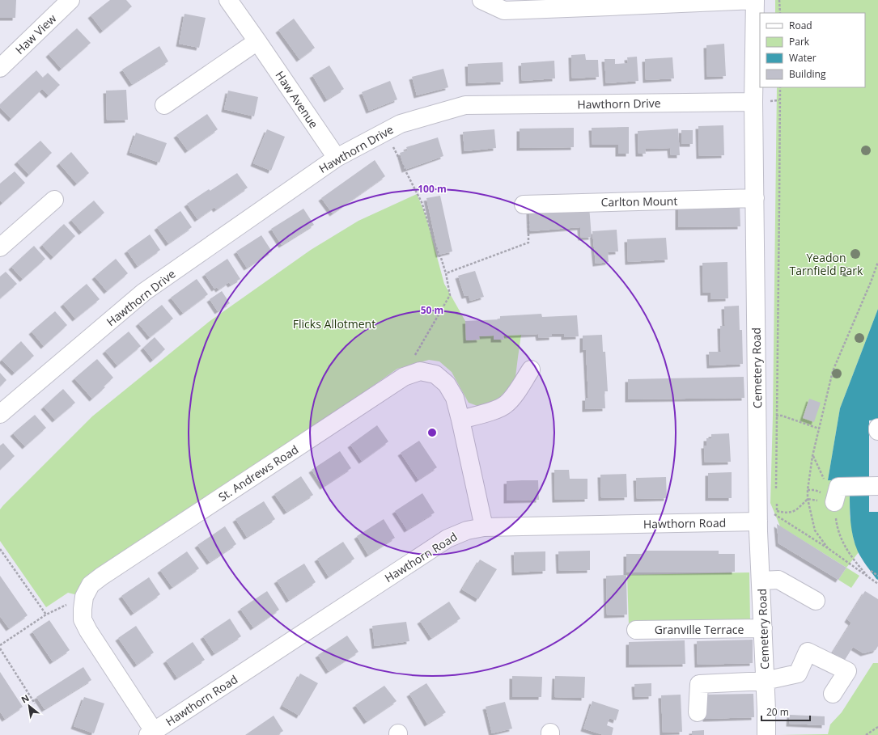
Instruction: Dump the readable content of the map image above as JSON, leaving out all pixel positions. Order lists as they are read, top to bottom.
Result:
{
  "streets": {
    "street": [
      "Haw View",
      "Haw Avenue",
      "Hawthorn Drive",
      "Carlton Mount",
      "Cemetery Road",
      "St. Andrews Road",
      "Hawthorn Road",
      "Granville Terrace"
    ]
  },
  "crossings": [
    ["Haw Avenue", "Hawthorn Drive"],
    ["Hawthorn Drive", "Cemetery Road"],
    ["Carlton Mount", "Cemetery Road"],
    ["Cemetery Road", "Hawthorn Road"],
    ["Cemetery Road", "Granville Terrace"],
    ["St. Andrews Road", "Hawthorn Road"]
  ],
  "parks": ["Yeadon Tarnfield Park", "Flicks Allotment"],
  "legend": [
    "Road",
    "Park",
    "Water",
    "Building"
  ],
  "scale_bar": "20 m",
  "north": "top left",
  "rings": ["100 m", "50 m"]
}
